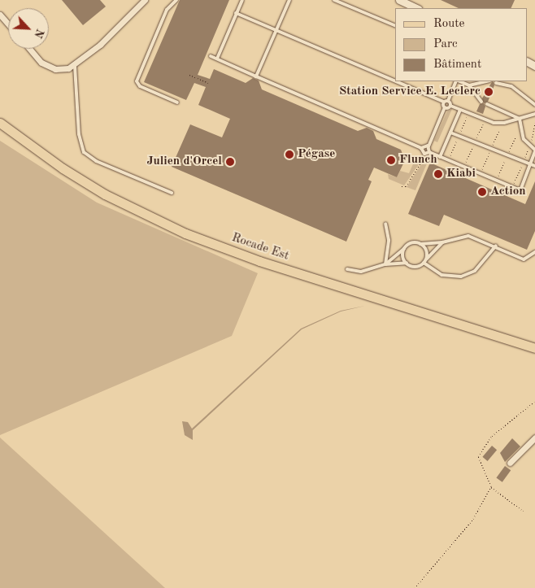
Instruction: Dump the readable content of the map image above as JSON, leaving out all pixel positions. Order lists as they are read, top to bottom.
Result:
{
  "streets": {
    "main road": ["Rocade Est"]
  },
  "places": [
    "Station Service E. Leclerc",
    "Pégase",
    "Flunch",
    "Julien d'Orcel",
    "Kiabi",
    "Action"
  ],
  "legend": ["Route", "Parc", "Bâtiment"],
  "north": "bottom right"
}
